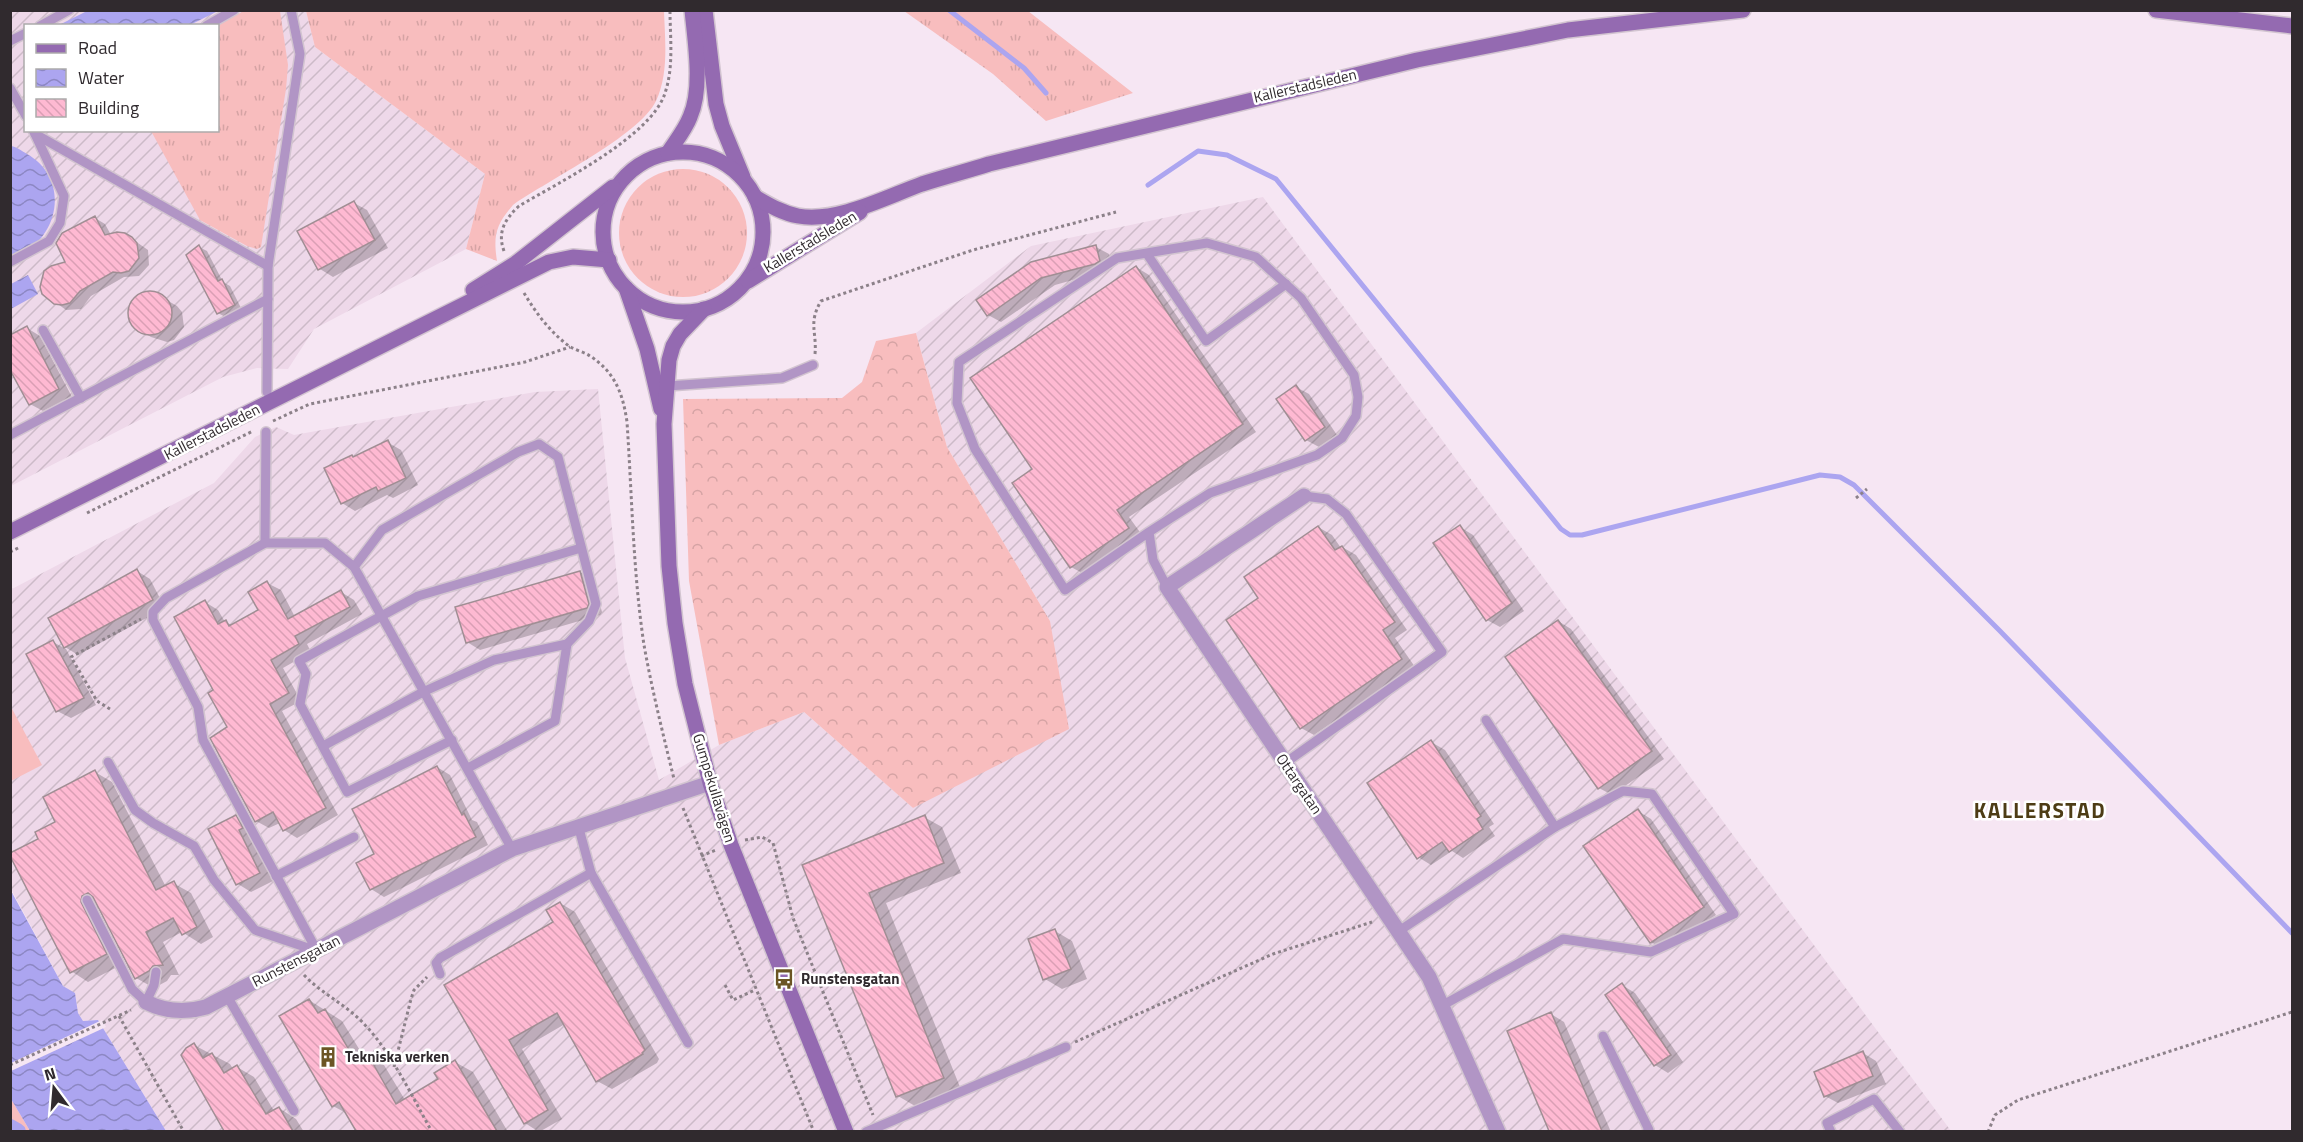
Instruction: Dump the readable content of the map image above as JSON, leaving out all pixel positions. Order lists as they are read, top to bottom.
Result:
{
  "streets": {
    "main road": ["Kallerstadsleden", "Gumpekullavägen"],
    "street": ["Ottargatan", "Runstensgatan"]
  },
  "crossings": [
    ["Kallerstadsleden", "Gumpekullavägen"],
    ["Gumpekullavägen", "Runstensgatan"]
  ],
  "districts": ["KALLERSTAD"],
  "places": {
    "bus stop": ["Runstensgatan"],
    "building": ["Tekniska verken"]
  },
  "legend": ["Road", "Water", "Building"],
  "north": "top"
}
